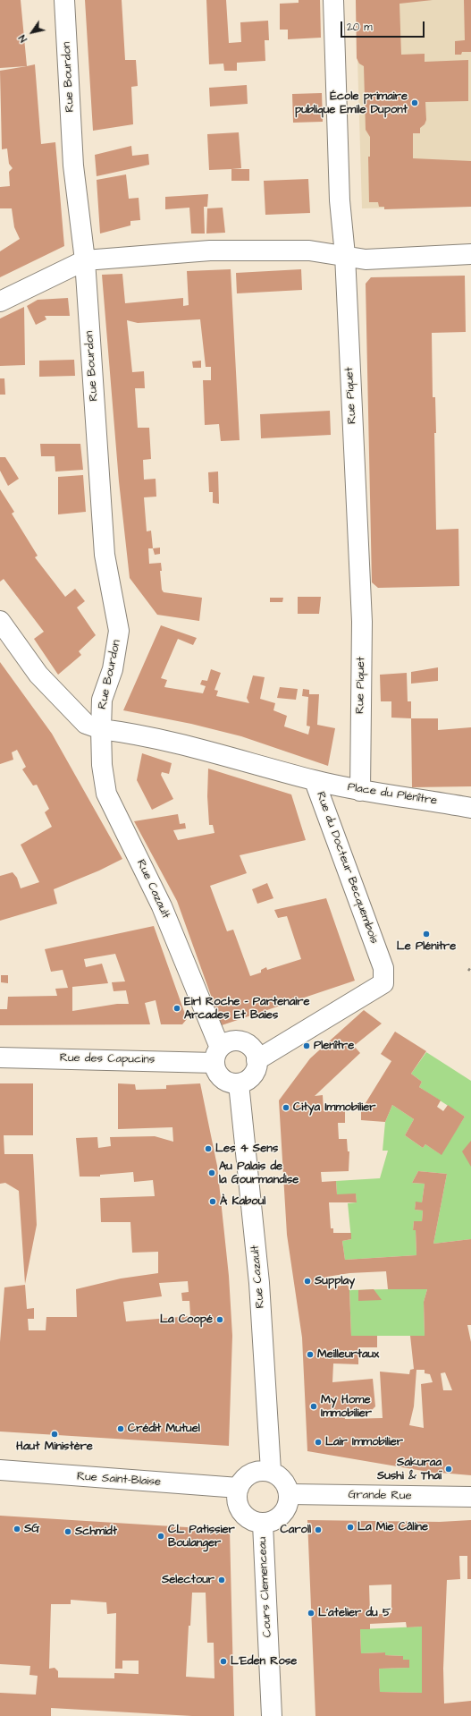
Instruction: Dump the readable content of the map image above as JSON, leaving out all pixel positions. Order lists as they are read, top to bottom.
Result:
{
  "streets": {
    "street": [
      "Rue Bourdon",
      "Rue Piquet",
      "Place du Plénître",
      "Rue du Docteur Becquembois",
      "Rue Cazault",
      "Rue des Capucins",
      "Rue Saint-Blaise",
      "Grande Rue",
      "Cours Clemenceau"
    ]
  },
  "crossings": [
    ["Rue Bourdon", "Rue du Docteur Becquembois"],
    ["Rue Bourdon", "Rue Cazault"],
    ["Rue Piquet", "Place du Plénître"],
    ["Place du Plénître", "Rue du Docteur Becquembois"],
    ["Rue du Docteur Becquembois", "Rue Cazault"],
    ["Rue du Docteur Becquembois", "Rue des Capucins"],
    ["Rue Cazault", "Rue des Capucins"],
    ["Rue Cazault", "Rue Saint-Blaise"],
    ["Rue Cazault", "Grande Rue"],
    ["Rue Cazault", "Cours Clemenceau"],
    ["Rue Saint-Blaise", "Grande Rue"],
    ["Rue Saint-Blaise", "Cours Clemenceau"],
    ["Grande Rue", "Cours Clemenceau"]
  ],
  "places": [
    "École primaire publique Emile Dupont",
    "Le Plénitre",
    "Eirl Roche - Partenaire Arcades Et Baies",
    "Plenître",
    "Citya Immobilier",
    "Les 4 Sens",
    "Au Palais de la Gourmandise",
    "À Kaboul",
    "Supplay",
    "La Coopé",
    "Meilleurtaux",
    "My Home Immobilier",
    "Crédit Mutuel",
    "Haut Ministère",
    "Lair Immobilier",
    "Sakuraa Sushi & Thaï",
    "La Mie Câline",
    "SG",
    "Caroll",
    "Schmidt",
    "CL Patissier Boulanger",
    "Selectour",
    "L'atelier du 5",
    "L'Eden Rose"
  ],
  "scale_bar": "20 m",
  "north": "bottom left"
}
